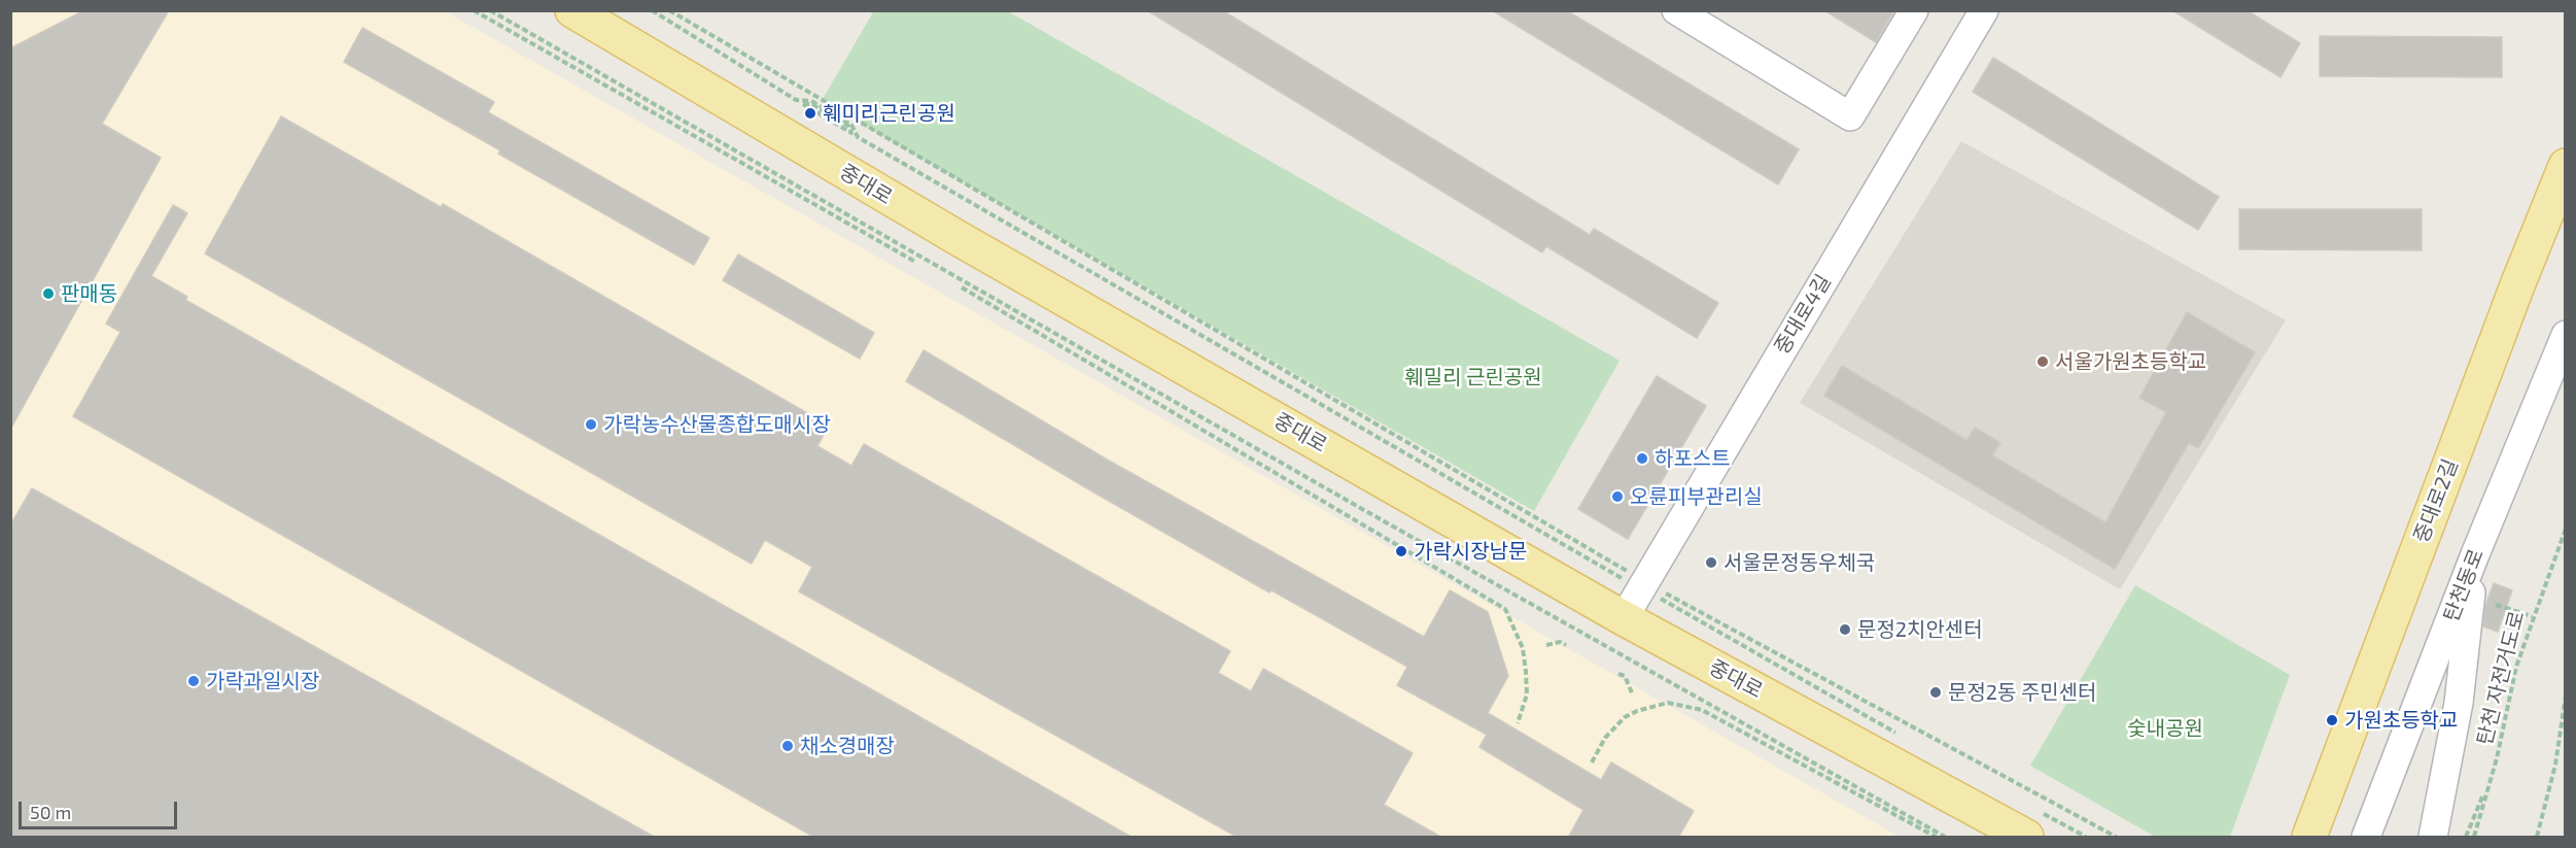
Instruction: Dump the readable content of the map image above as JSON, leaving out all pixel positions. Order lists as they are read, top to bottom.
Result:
{
  "streets": {
    "main road": ["중대로", "중대로2길"],
    "street": ["중대로4길", "탄천동로"],
    "path": ["탄천 자전거도로"]
  },
  "crossings": [
    ["중대로", "중대로4길"]
  ],
  "parks": ["훼밀리 근린공원", "숯내공원"],
  "places": [
    "훼미리근린공원",
    "판매동",
    "서울가원초등학교",
    "가락농수산물종합도매시장",
    "하포스트",
    "오륜피부관리실",
    "가락시장남문",
    "서울문정동우체국",
    "문정2치안센터",
    "가락과일시장",
    "문정2동 주민센터",
    "가원초등학교",
    "채소경매장"
  ],
  "scale_bar": "50 m"
}
